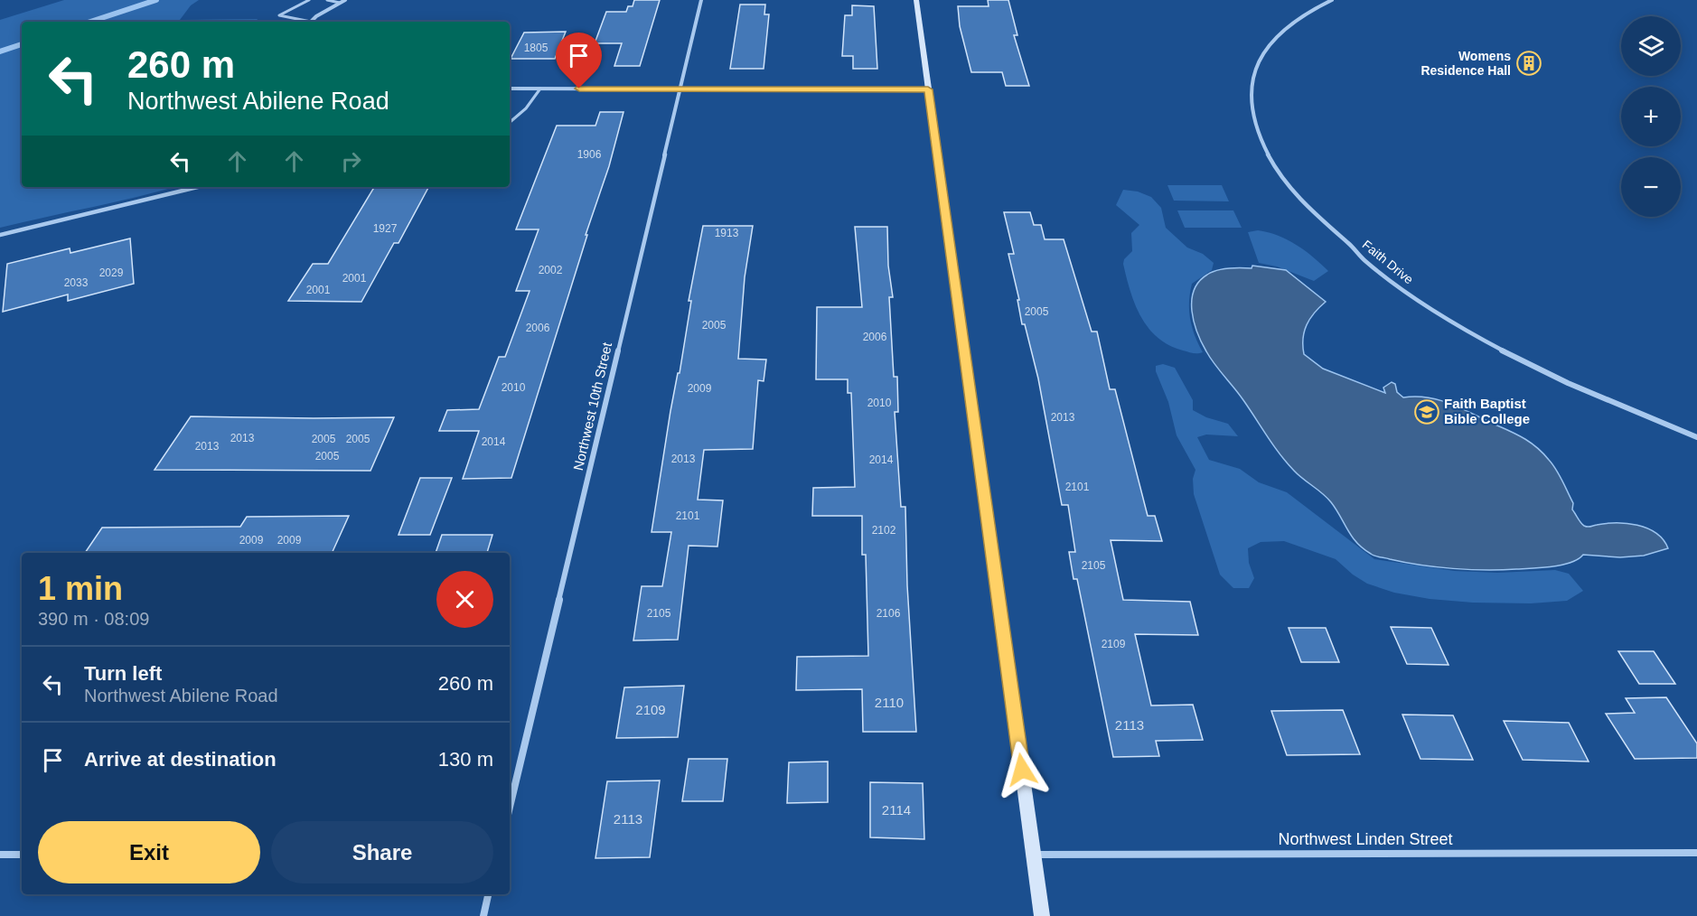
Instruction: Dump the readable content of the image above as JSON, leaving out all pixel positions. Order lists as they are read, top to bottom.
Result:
{
  "streets": {
    "street": ["Faith Drive", "Northwest 10th Street", "Northwest Linden Street"]
  },
  "places": {
    "building": ["Womens Residence Hall"],
    "school or university": ["Faith Baptist Bible College"]
  },
  "house_numbers": [
    "1805",
    "1906",
    "1927",
    "1913",
    "2002",
    "2029",
    "2001",
    "2033",
    "2001",
    "2005",
    "2005",
    "2006",
    "2006",
    "2010",
    "2009",
    "2010",
    "2013",
    "2013",
    "2005",
    "2005",
    "2014",
    "2013",
    "2005",
    "2013",
    "2014",
    "2101",
    "2101",
    "2102",
    "2009",
    "2009",
    "2105",
    "2105",
    "2106",
    "2109",
    "2110",
    "2109",
    "2113",
    "2114",
    "2113"
  ],
  "page": {
    "map_buttons": ["+", "−"],
    "turn": ["260 m", "Northwest Abilene Road"],
    "heading": ["1 min", "390 m · 08:09"],
    "list": [
      {
        "name": "Turn left",
        "note": "Northwest Abilene Road",
        "value": "260 m"
      },
      {
        "name": "Arrive at destination",
        "value": "130 m"
      }
    ],
    "buttons": ["Exit", "Share"]
  }
}
